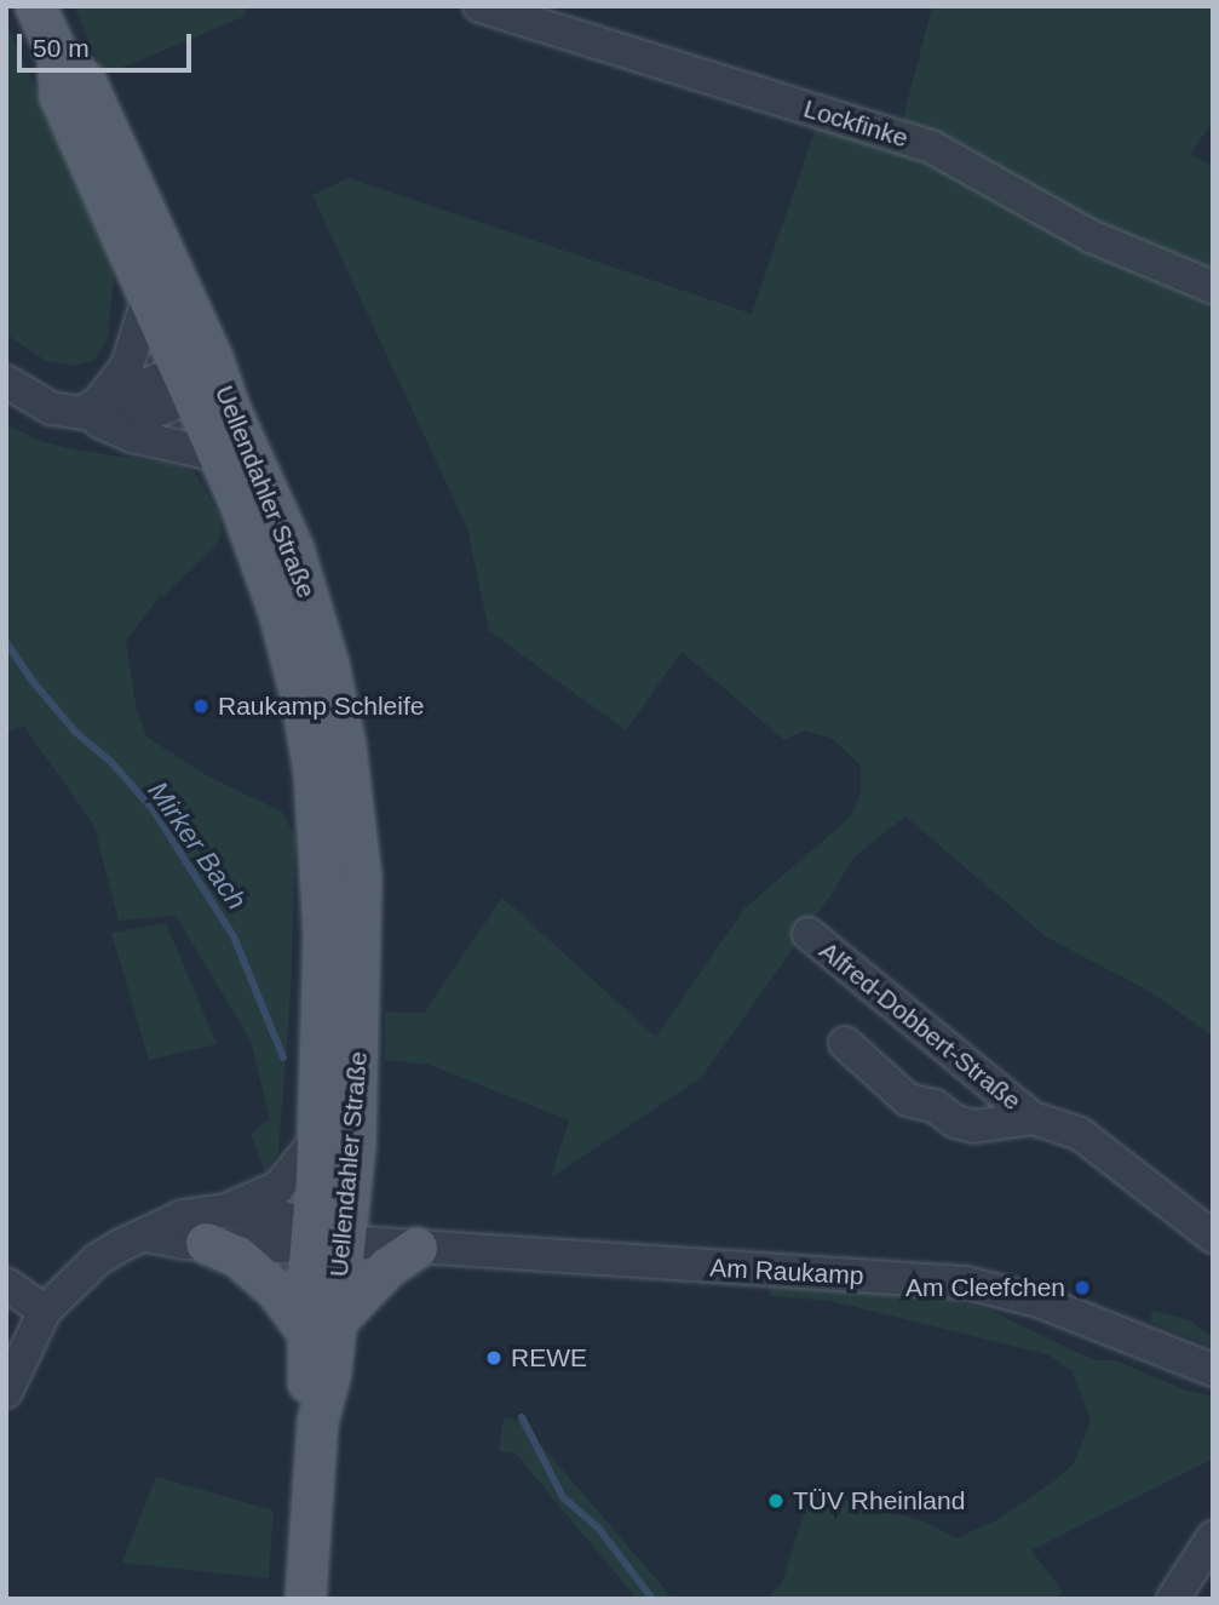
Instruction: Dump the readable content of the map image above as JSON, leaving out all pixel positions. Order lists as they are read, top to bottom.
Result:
{
  "streets": {
    "main road": ["Uellendahler Straße"],
    "street": ["Lockfinke", "Alfred-Dobbert-Straße", "Am Raukamp"]
  },
  "crossings": [
    ["Uellendahler Straße", "Am Raukamp"]
  ],
  "water": ["Mirker Bach"],
  "places": [
    "Raukamp Schleife",
    "Am Cleefchen",
    "REWE",
    "TÜV Rheinland"
  ],
  "scale_bar": "50 m"
}
